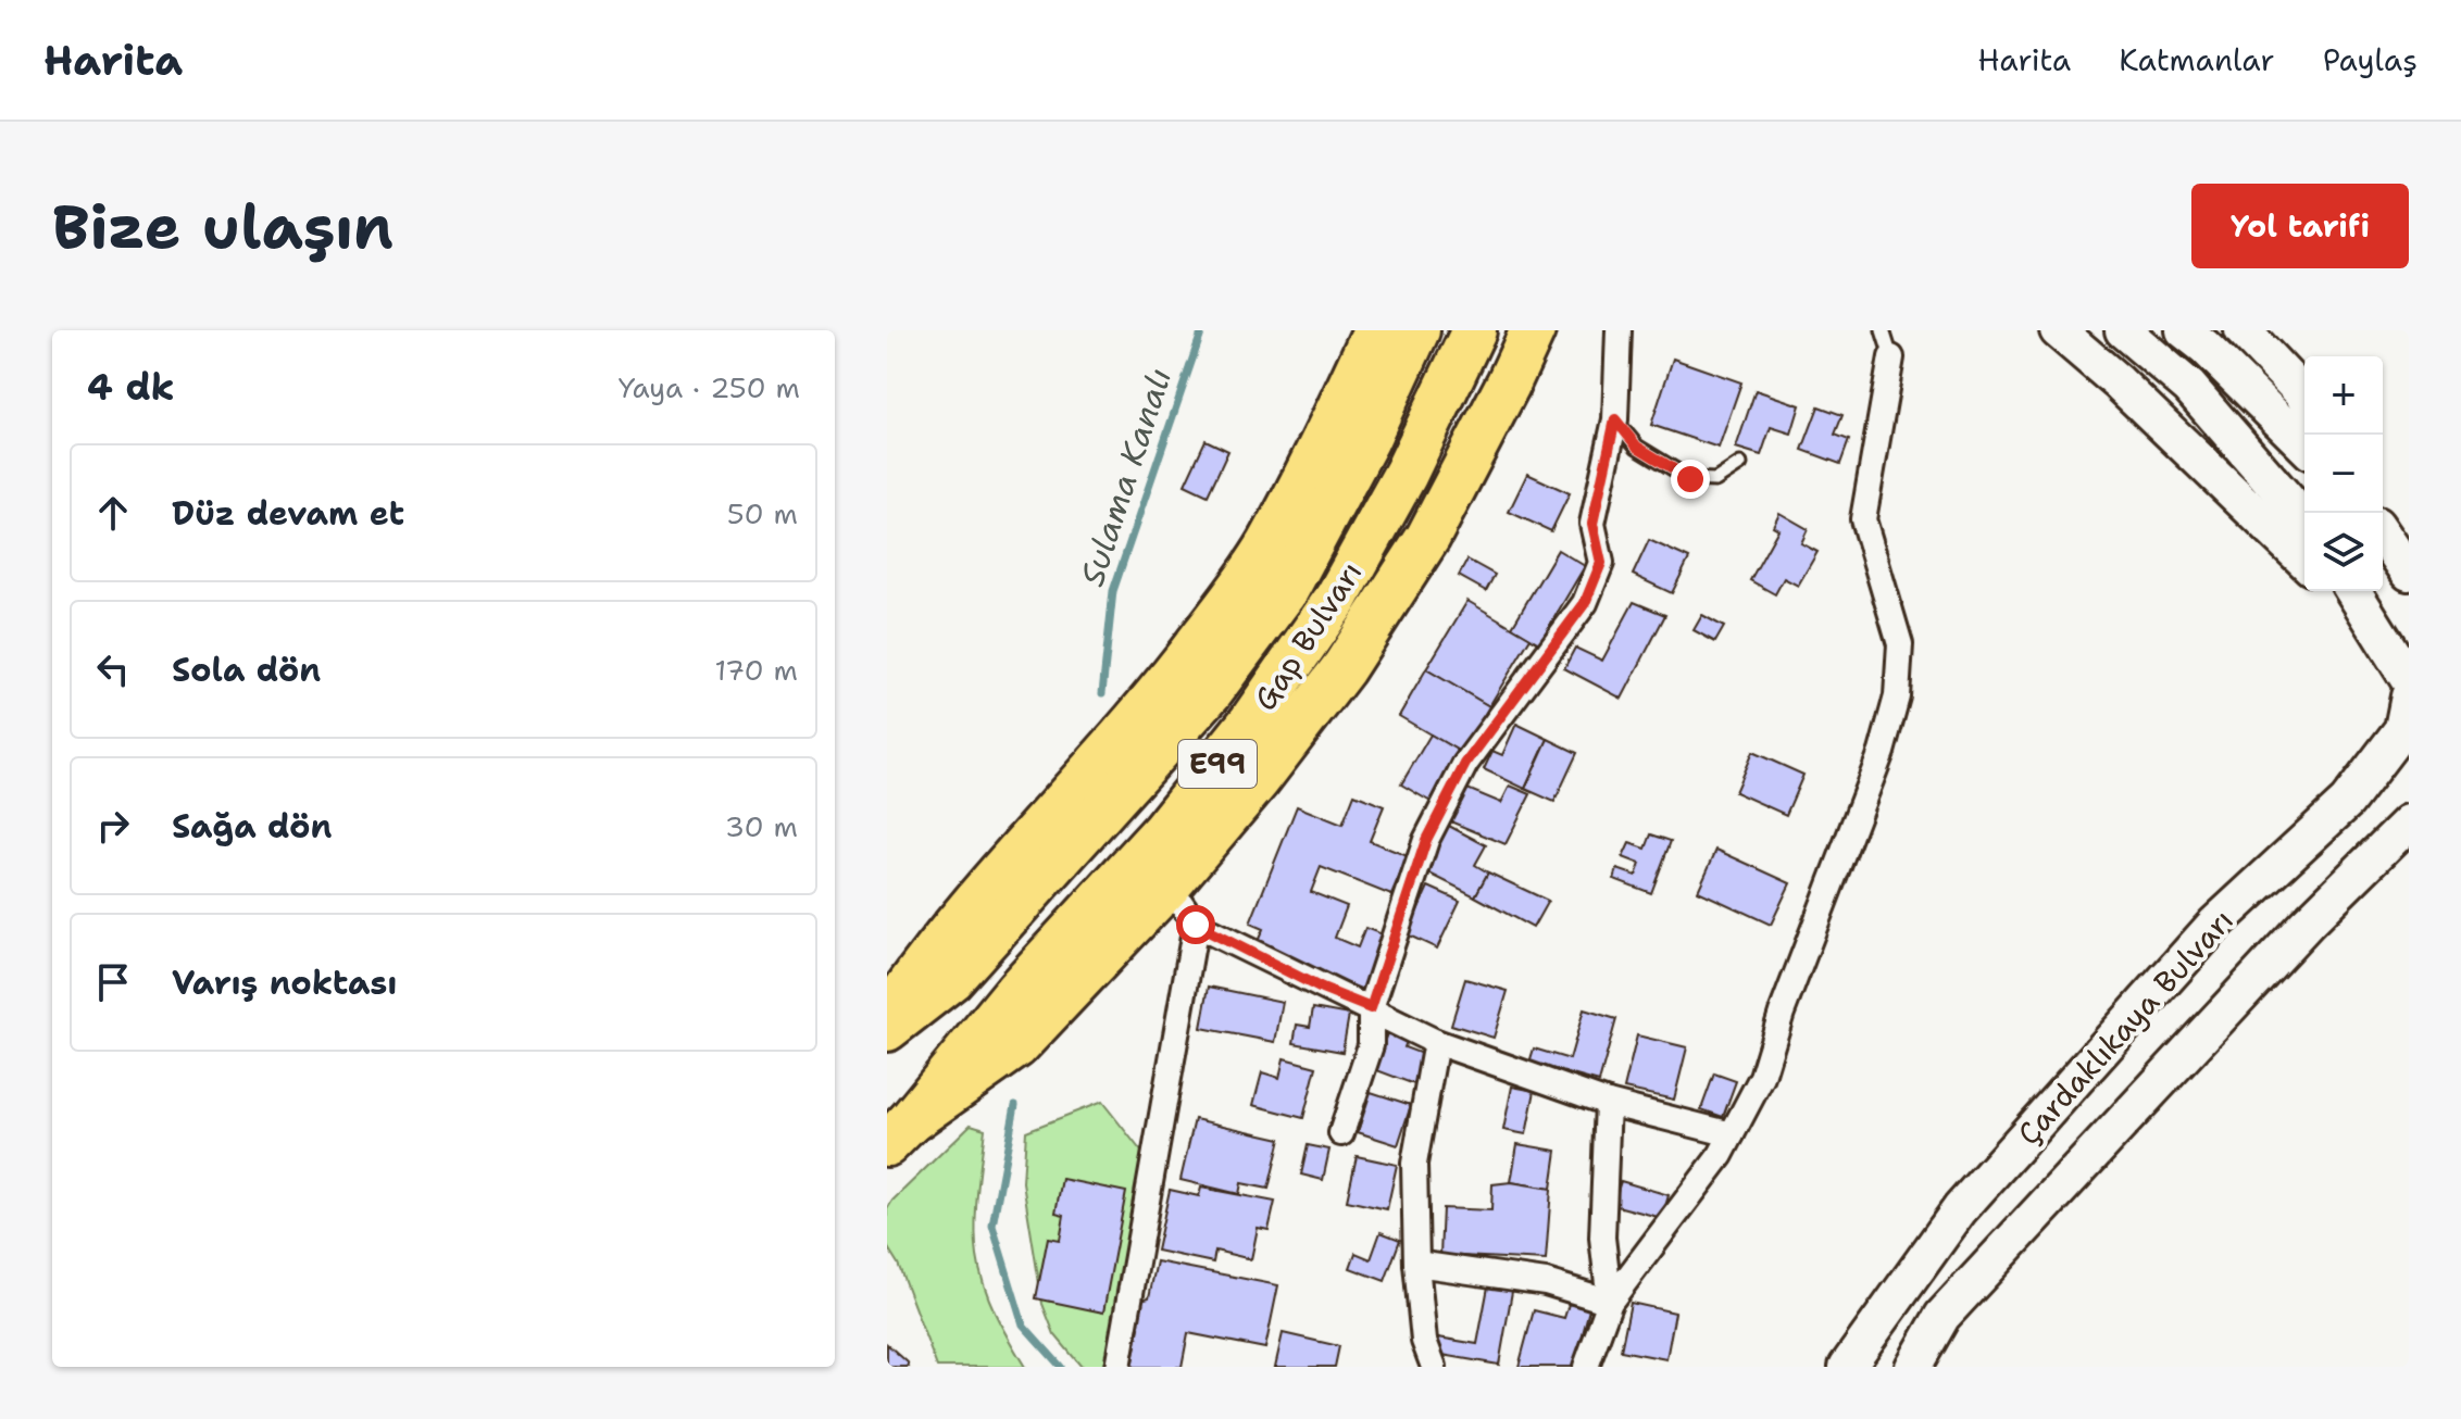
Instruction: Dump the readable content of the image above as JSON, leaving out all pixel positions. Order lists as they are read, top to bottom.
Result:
{
  "streets": {
    "highway": ["Gap Bulvarı", "E99"],
    "main road": ["Çardaklıkaya Bulvarı"]
  },
  "water": ["Sulama Kanalı"],
  "page": {
    "header": "Harita",
    "nav": ["Harita", "Katmanlar", "Paylaş"],
    "buttons": "Yol tarifi",
    "title": "Bize ulaşın",
    "heading": ["4 dk", "Yaya · 250 m"],
    "map_buttons": ["+", "−"],
    "list": [
      ["Düz devam et", "50 m"],
      ["Sola dön", "170 m"],
      ["Sağa dön", "30 m"],
      "Varış noktası"
    ]
  }
}
